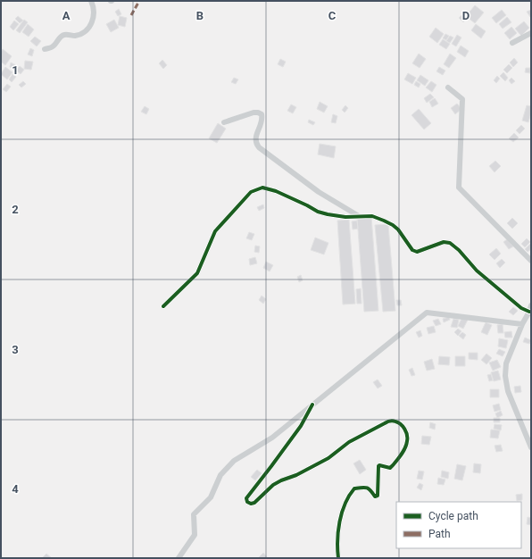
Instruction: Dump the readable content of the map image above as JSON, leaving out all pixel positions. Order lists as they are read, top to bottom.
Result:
{
  "legend": ["Cycle path", "Path"],
  "grid": {
    "columns": [
      "A",
      "B",
      "C",
      "D"
    ],
    "rows": [
      "1",
      "2",
      "3",
      "4"
    ]
  }
}
